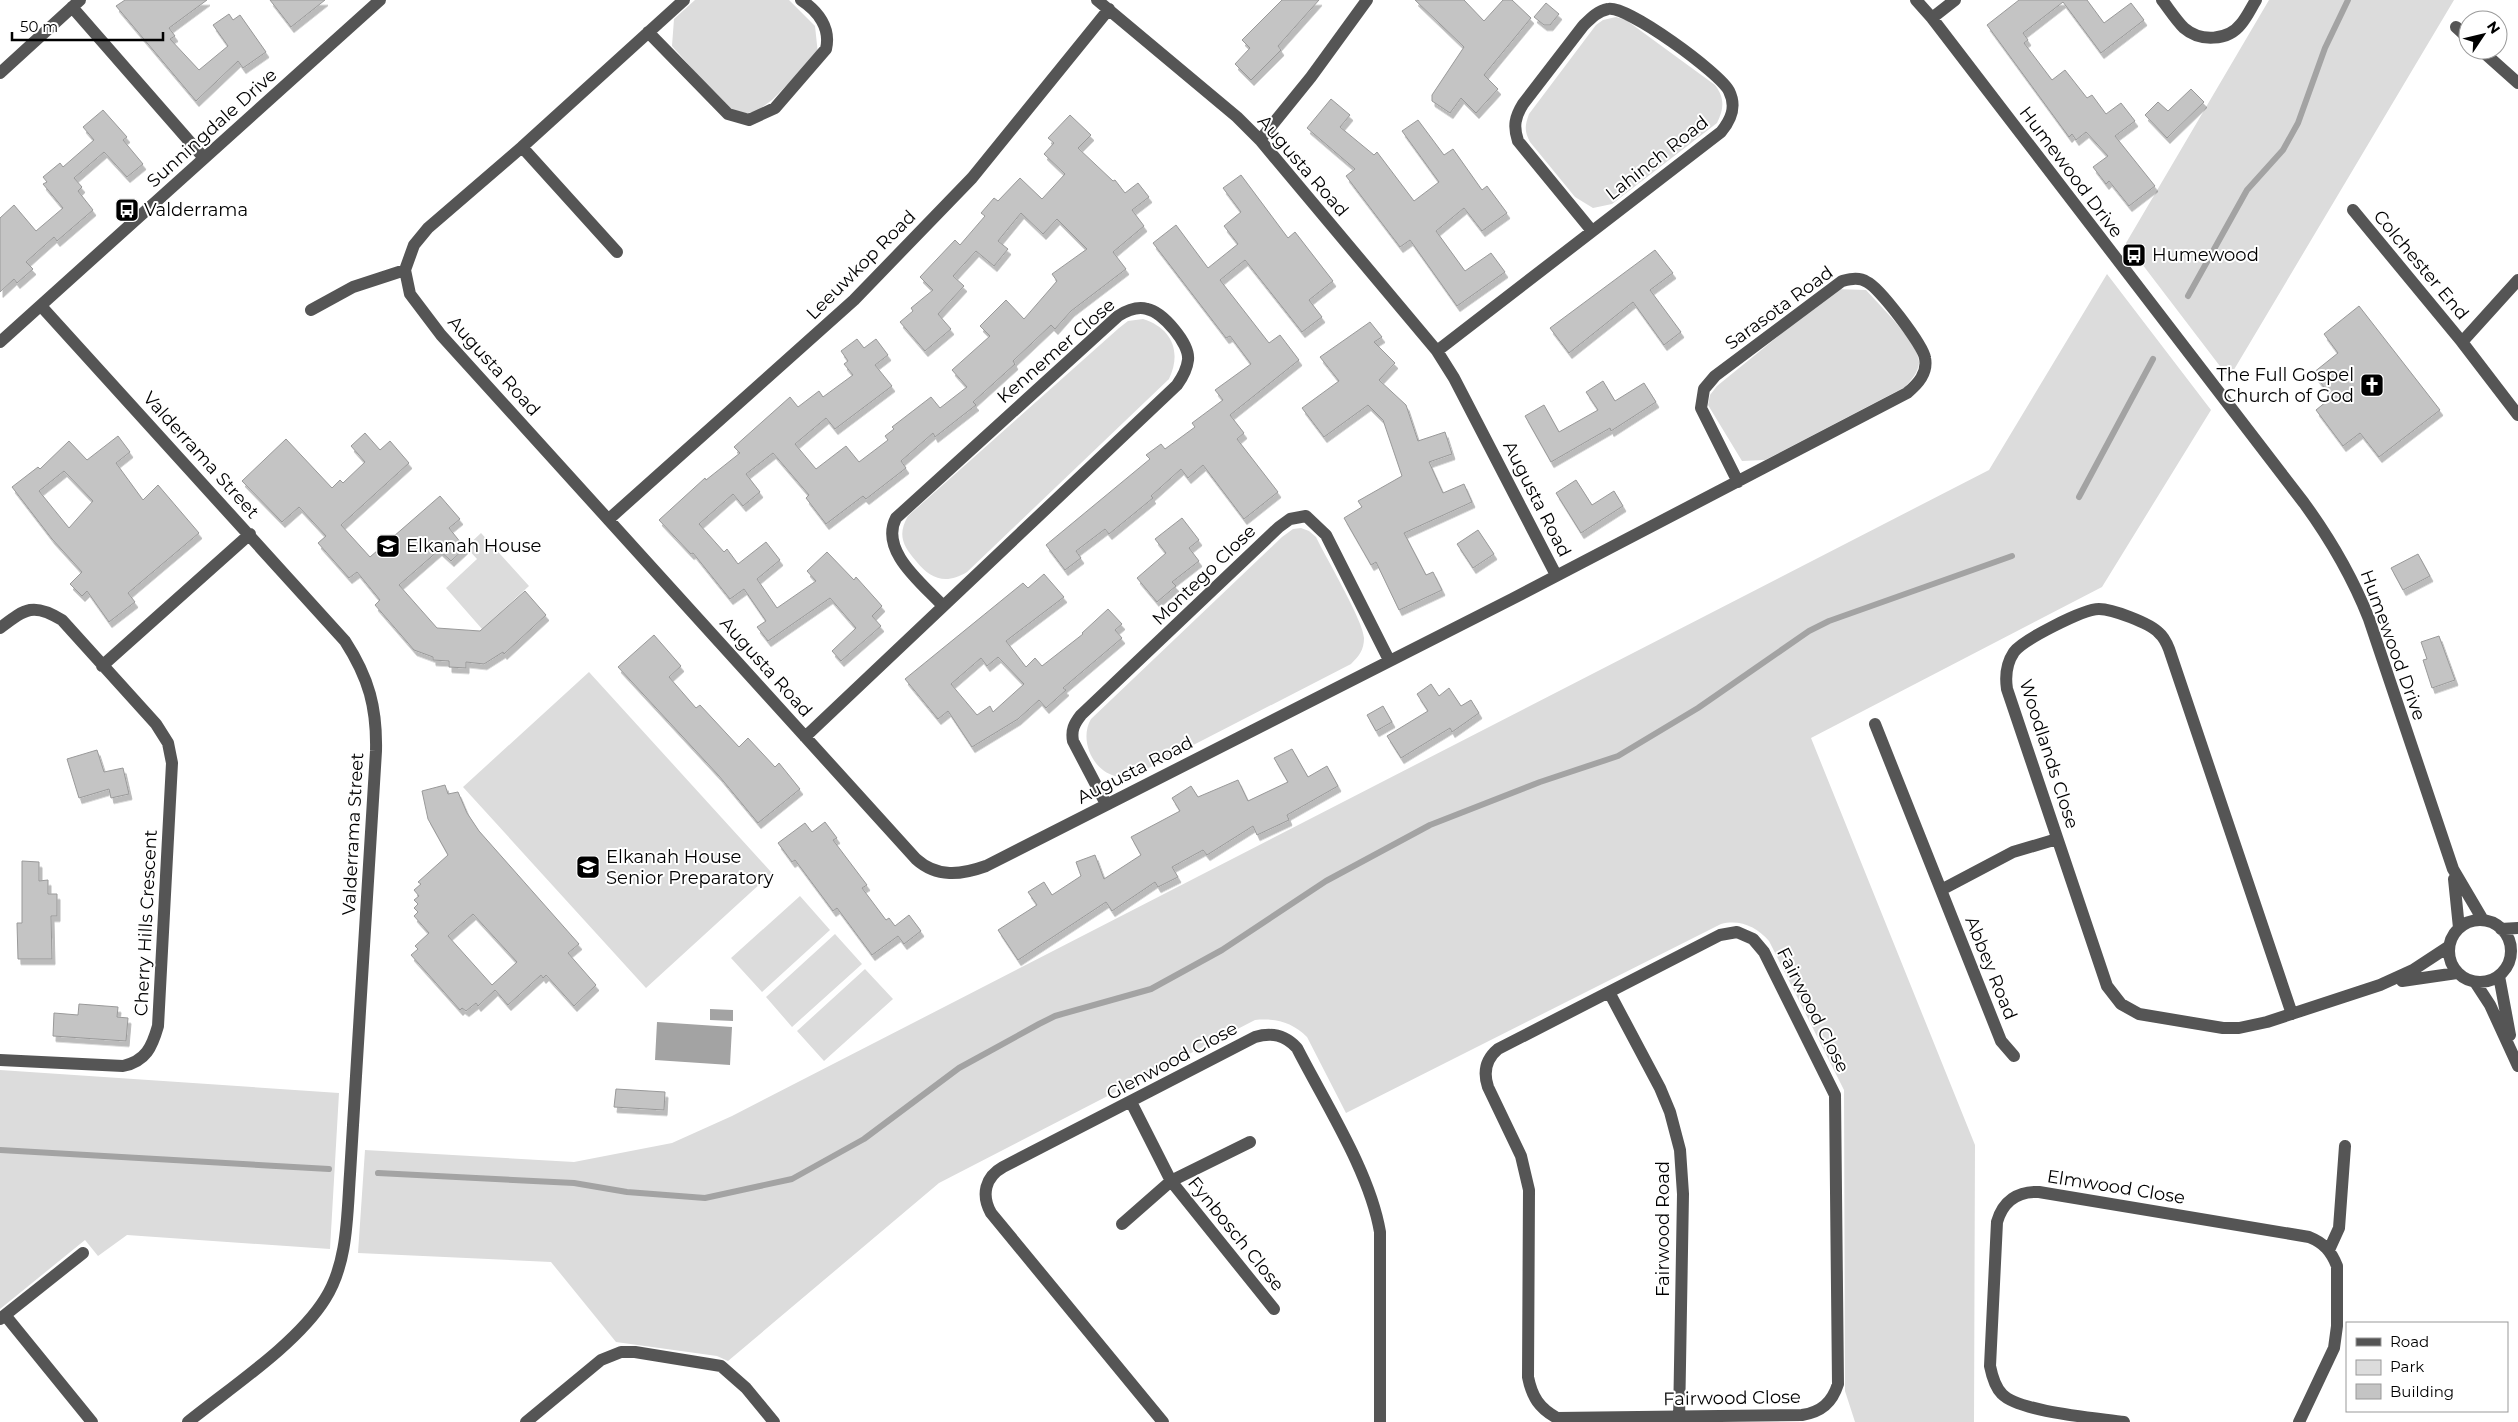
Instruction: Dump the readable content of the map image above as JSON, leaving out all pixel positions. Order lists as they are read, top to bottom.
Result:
{
  "streets": {
    "street": [
      "Sunningdale Drive",
      "Lahinch Road",
      "Augusta Road",
      "Humewood Drive",
      "Leeuwkop Road",
      "Colchester End",
      "Sarasota Road",
      "Kennemer Close",
      "Valderrama Street",
      "Montego Close",
      "Woodlands Close",
      "Cherry Hills Crescent",
      "Abbey Road",
      "Fairwood Close",
      "Glenwood Close",
      "Elmwood Close",
      "Fairwood Road",
      "Fynbosch Close"
    ]
  },
  "crossings": [
    ["Sunningdale Drive", "Valderrama Street"],
    ["Lahinch Road", "Augusta Road"],
    ["Augusta Road", "Leeuwkop Road"],
    ["Augusta Road", "Sarasota Road"],
    ["Augusta Road", "Kennemer Close"],
    ["Augusta Road", "Montego Close"],
    ["Humewood Drive", "Woodlands Close"],
    ["Fairwood Close", "Fairwood Road"],
    ["Glenwood Close", "Fynbosch Close"]
  ],
  "places": {
    "bus stop": ["Valderrama", "Humewood"],
    "church": ["The Full Gospel Church of God"],
    "school or university": ["Elkanah House", "Elkanah House Senior Preparatory"]
  },
  "legend": ["Road", "Park", "Building"],
  "scale_bar": "50 m",
  "north": "top right"
}
